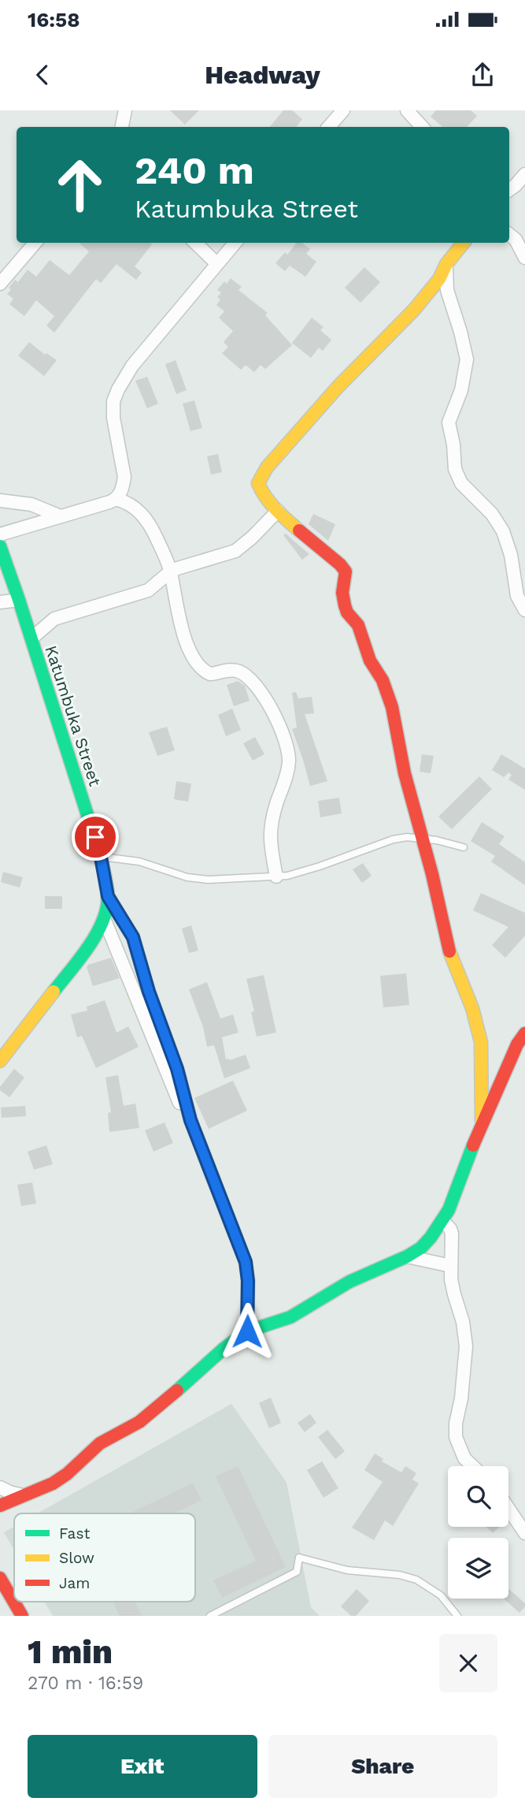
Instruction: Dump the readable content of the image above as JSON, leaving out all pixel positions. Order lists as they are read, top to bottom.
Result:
{
  "streets": {
    "street": ["Katumbuka Street"]
  },
  "legend": ["Fast", "Slow", "Jam"],
  "page": {
    "status": "16:58",
    "header": "Headway",
    "turn": ["240 m", "Katumbuka Street"],
    "heading": ["1 min", "270 m · 16:59"],
    "buttons": ["Exit", "Share"]
  }
}
